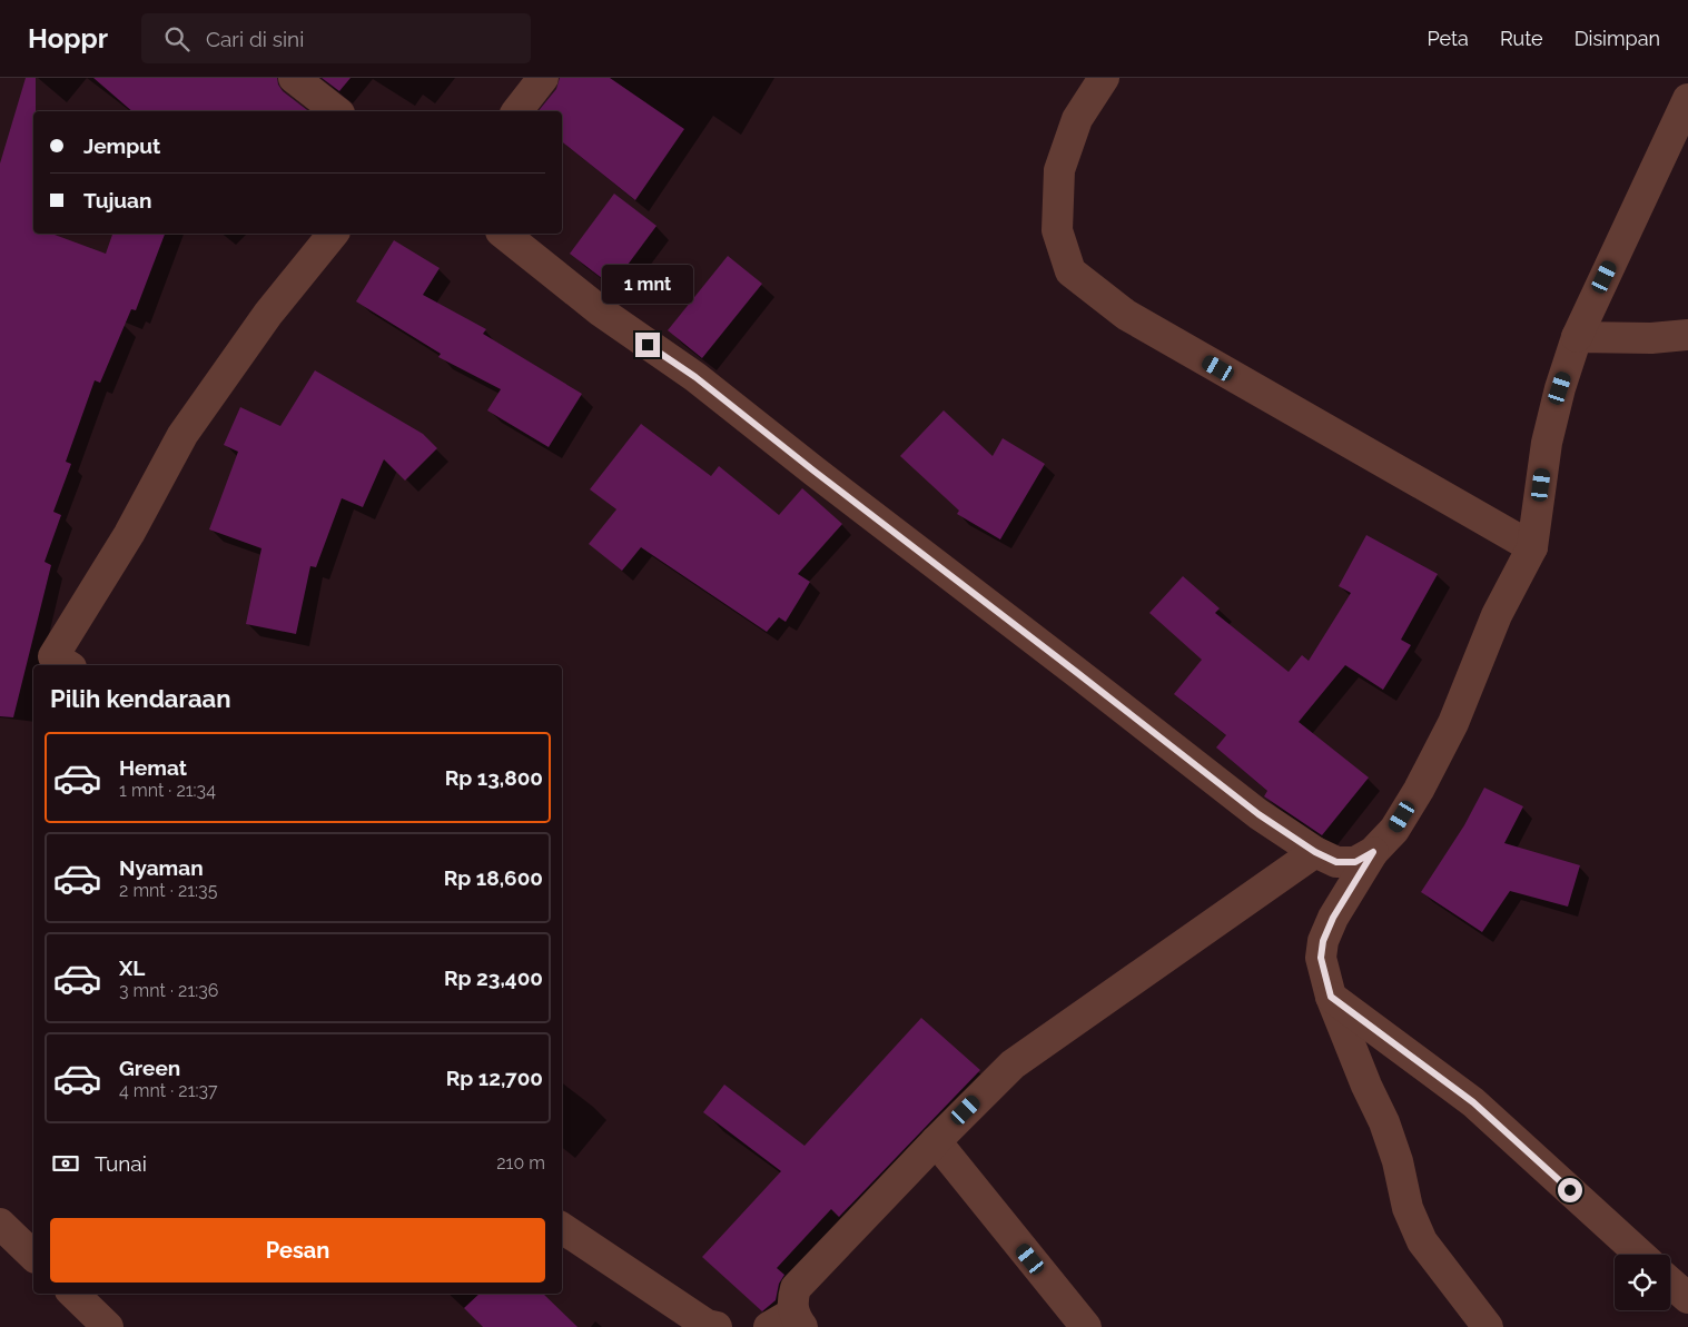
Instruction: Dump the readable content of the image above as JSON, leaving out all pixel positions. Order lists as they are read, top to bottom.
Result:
{
  "page": {
    "header": "Hoppr",
    "search": "Cari di sini",
    "nav": ["Peta", "Rute", "Disimpan"],
    "banner": ["Jemput", "Tujuan"],
    "bubble": "1 mnt",
    "heading": "Pilih kendaraan",
    "list": [
      {
        "name": "Hemat",
        "note": "1 mnt · 21:34",
        "value": "Rp 13,800"
      },
      {
        "name": "Nyaman",
        "note": "2 mnt · 21:35",
        "value": "Rp 18,600"
      },
      {
        "name": "XL",
        "note": "3 mnt · 21:36",
        "value": "Rp 23,400"
      },
      {
        "name": "Green",
        "note": "4 mnt · 21:37",
        "value": "Rp 12,700"
      }
    ],
    "pay": ["Tunai", "210 m"],
    "buttons": "Pesan"
  }
}
